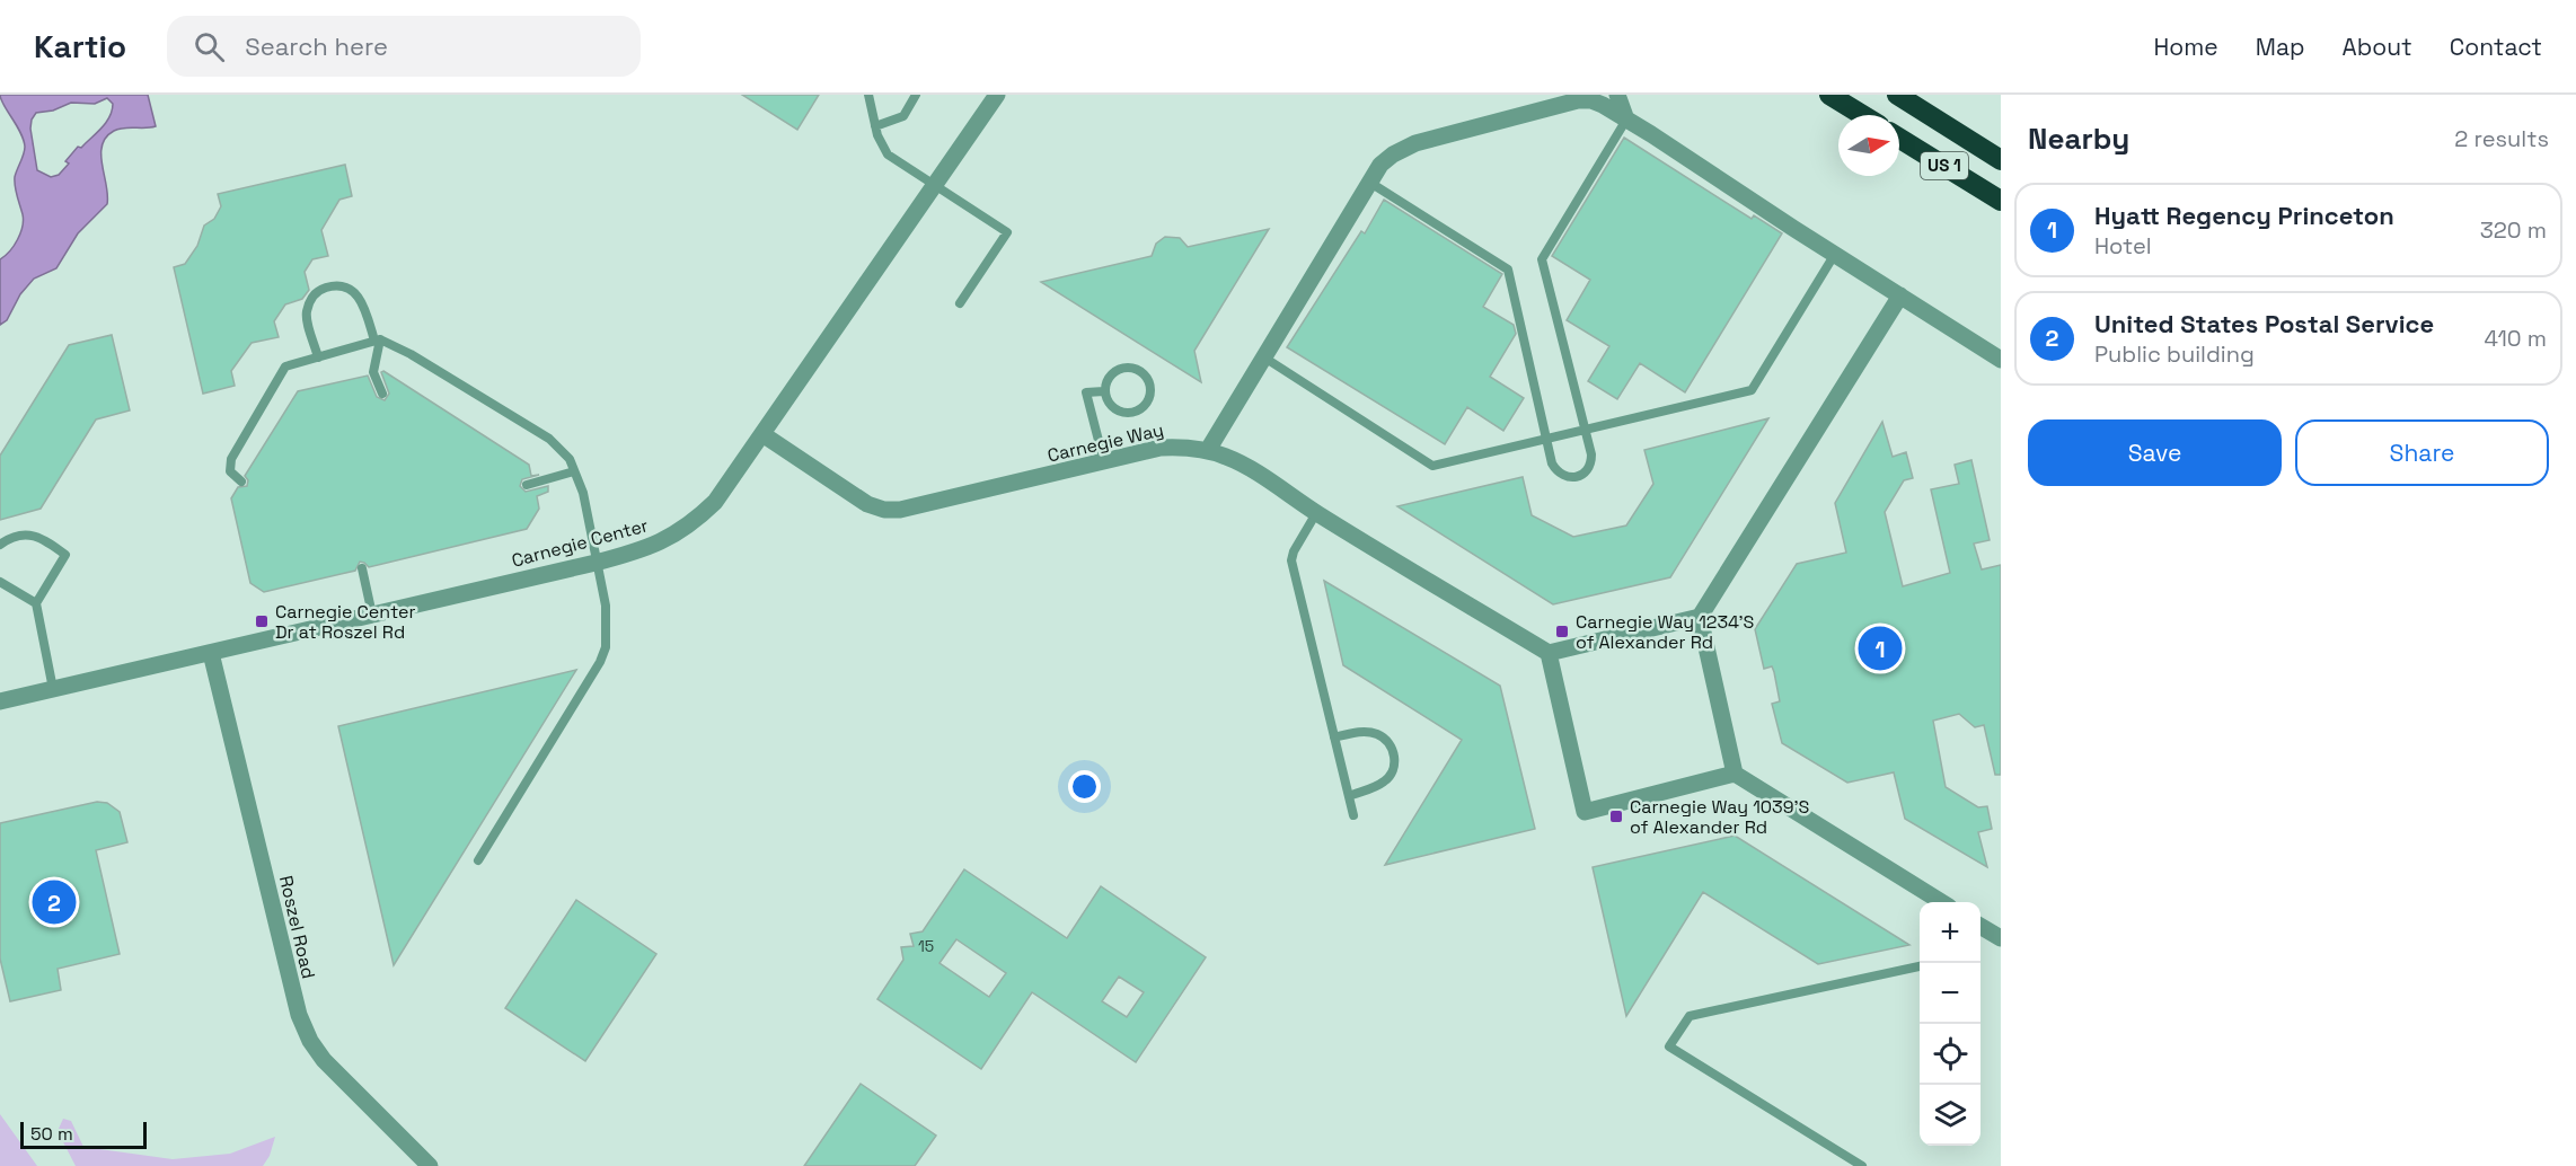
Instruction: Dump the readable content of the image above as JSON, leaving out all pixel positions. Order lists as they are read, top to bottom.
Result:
{
  "streets": {
    "highway": ["US 1"],
    "street": ["Carnegie Way", "Carnegie Center", "Roszel Road"]
  },
  "crossings": [
    ["Carnegie Way", "Carnegie Center"],
    ["Carnegie Center", "Roszel Road"]
  ],
  "places": {
    "transit": ["Carnegie Center Dr at Roszel Rd", "Carnegie Way 1234'S of Alexander Rd", "Carnegie Way 1039'S of Alexander Rd"]
  },
  "house_numbers": ["15"],
  "scale_bar": "50 m",
  "north": "right",
  "page": {
    "header": "Kartio",
    "search": "Search here",
    "nav": [
      "Home",
      "Map",
      "About",
      "Contact"
    ],
    "heading": ["Nearby", "2 results"],
    "list": [
      {
        "mark": "1",
        "name": "Hyatt Regency Princeton",
        "note": "Hotel",
        "value": "320 m"
      },
      {
        "mark": "2",
        "name": "United States Postal Service",
        "note": "Public building",
        "value": "410 m"
      }
    ],
    "buttons": ["Save", "Share"],
    "pins": ["1", "2"],
    "map_buttons": ["+", "−"],
    "scale": "50 m"
  }
}
